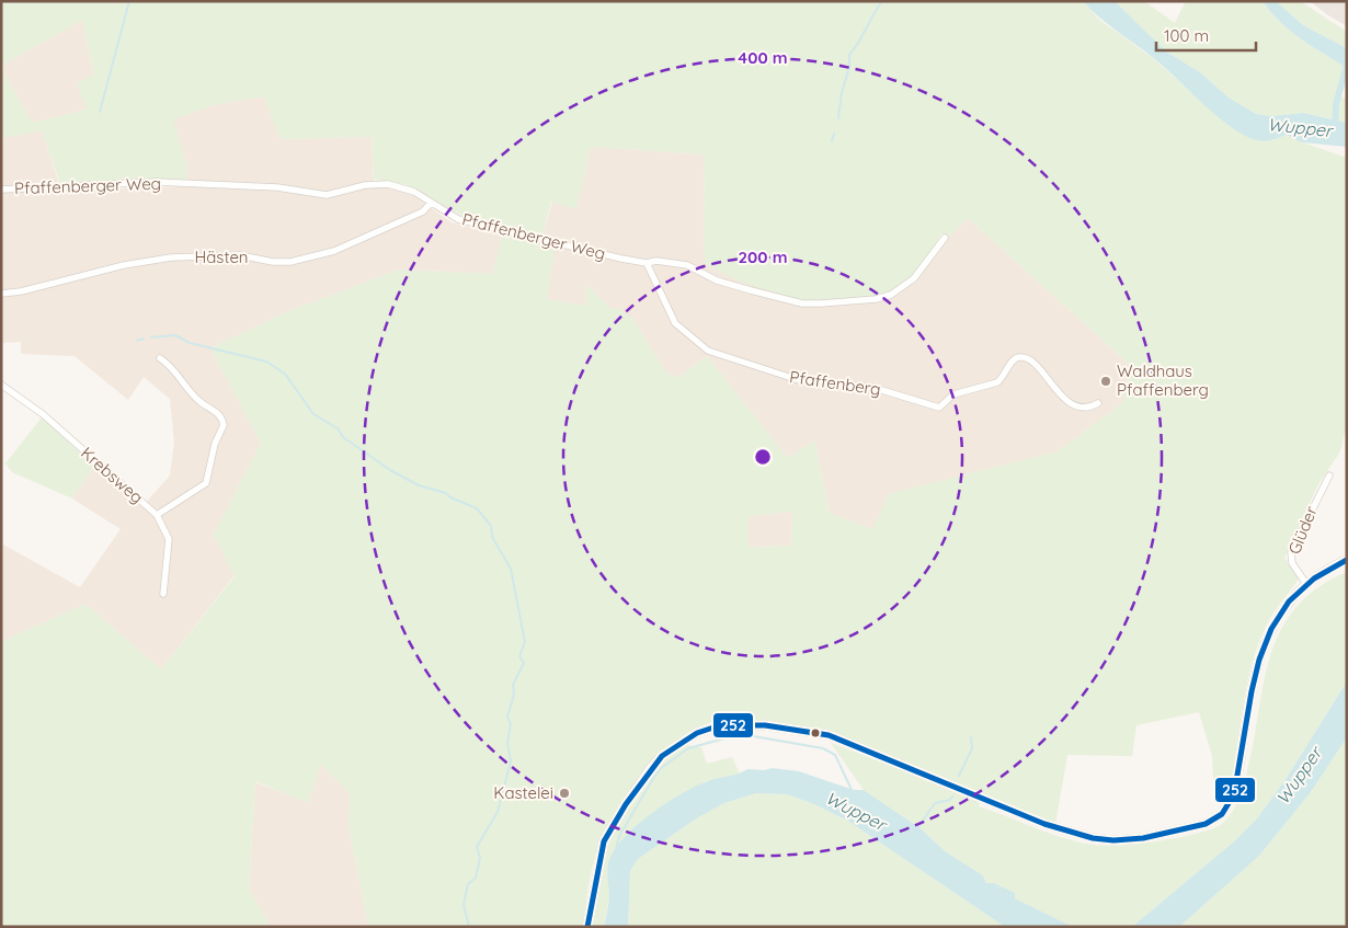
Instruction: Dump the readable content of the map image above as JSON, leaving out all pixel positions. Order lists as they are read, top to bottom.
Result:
{
  "streets": {
    "street": [
      "Pfaffenberger Weg",
      "Hästen",
      "Pfaffenberg",
      "Krebsweg",
      "Glüder"
    ]
  },
  "crossings": [
    ["Pfaffenberger Weg", "Hästen"],
    ["Pfaffenberger Weg", "Pfaffenberg"]
  ],
  "water": ["Wupper"],
  "places": ["Waldhaus Pfaffenberg", "Kastelei"],
  "lines": ["transit line 252"],
  "scale_bar": "100 m",
  "rings": ["400 m", "200 m"]
}
